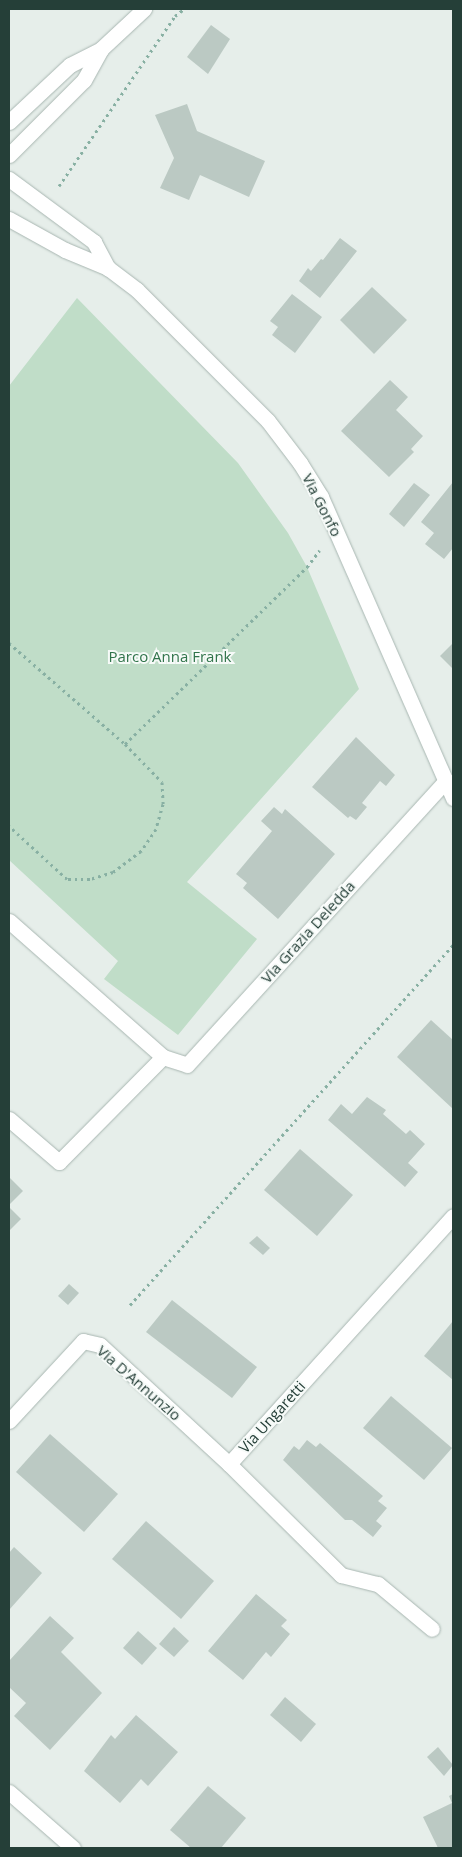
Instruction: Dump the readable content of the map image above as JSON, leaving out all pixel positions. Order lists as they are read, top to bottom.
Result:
{
  "streets": {
    "street": [
      "Via Gonfo",
      "Via Grazia Deledda",
      "Via D'Annunzio",
      "Via Ungaretti"
    ]
  },
  "crossings": [
    ["Via Gonfo", "Via Grazia Deledda"],
    ["Via D'Annunzio", "Via Ungaretti"]
  ],
  "parks": ["Parco Anna Frank"]
}
